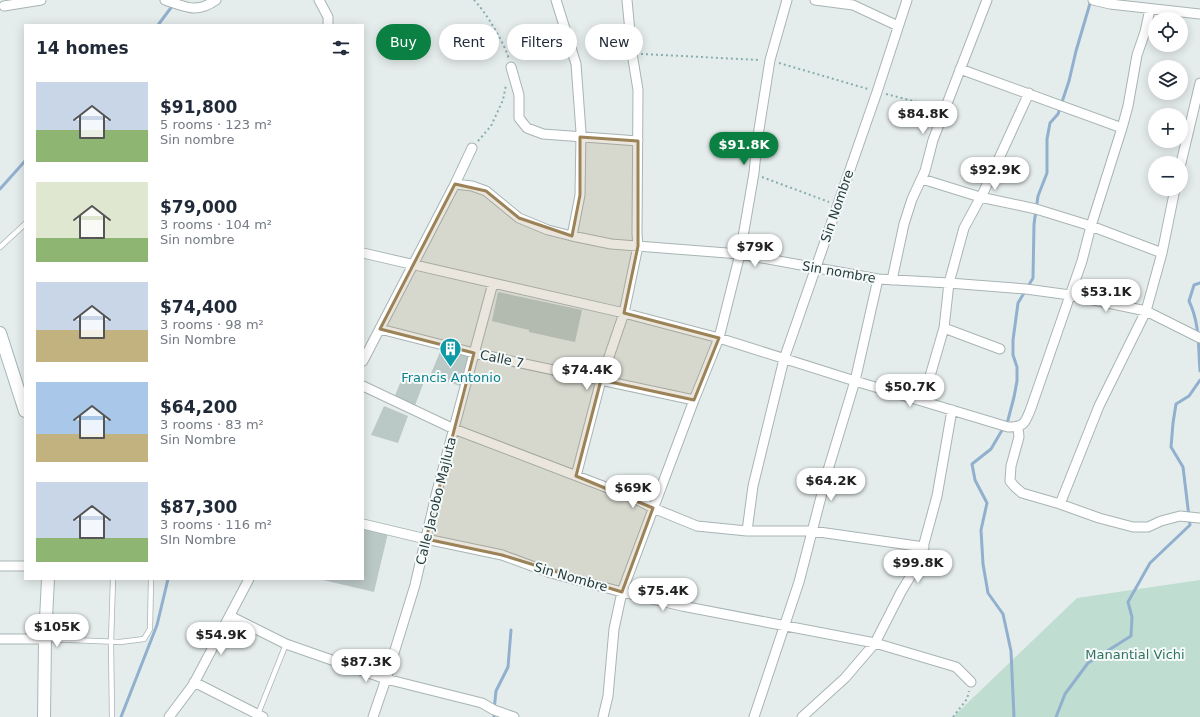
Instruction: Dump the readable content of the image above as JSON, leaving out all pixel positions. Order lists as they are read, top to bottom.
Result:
{
  "streets": {
    "street": [
      "Sin Nombre",
      "Sin nombre",
      "Calle 7",
      "Calle Jacobo Majluta"
    ]
  },
  "crossings": [
    ["Sin Nombre", "Sin nombre"],
    ["Sin Nombre", "Calle 7"],
    ["Sin Nombre", "Calle Jacobo Majluta"],
    ["Calle 7", "Calle Jacobo Majluta"]
  ],
  "parks": ["Manantial Vichi"],
  "places": {
    "building": ["Francis Antonio"]
  },
  "page": {
    "map_buttons": ["+", "−"],
    "chip": [
      "Buy",
      "Rent",
      "Filters",
      "New"
    ],
    "heading": "14 homes",
    "list": [
      {
        "name": "$91,800",
        "note": "5 rooms · 123 m² · Sin nombre"
      },
      {
        "name": "$79,000",
        "note": "3 rooms · 104 m² · Sin nombre"
      },
      {
        "name": "$74,400",
        "note": "3 rooms · 98 m² · Sin Nombre"
      },
      {
        "name": "$64,200",
        "note": "3 rooms · 83 m² · Sin Nombre"
      },
      {
        "name": "$87,300",
        "note": "3 rooms · 116 m² · SIn Nombre"
      }
    ],
    "price": [
      "$84.8K",
      "$91.8K",
      "$92.9K",
      "$79K",
      "$53.1K",
      "$74.4K",
      "$50.7K",
      "$64.2K",
      "$69K",
      "$99.8K",
      "$75.4K",
      "$105K",
      "$54.9K",
      "$87.3K"
    ]
  }
}
